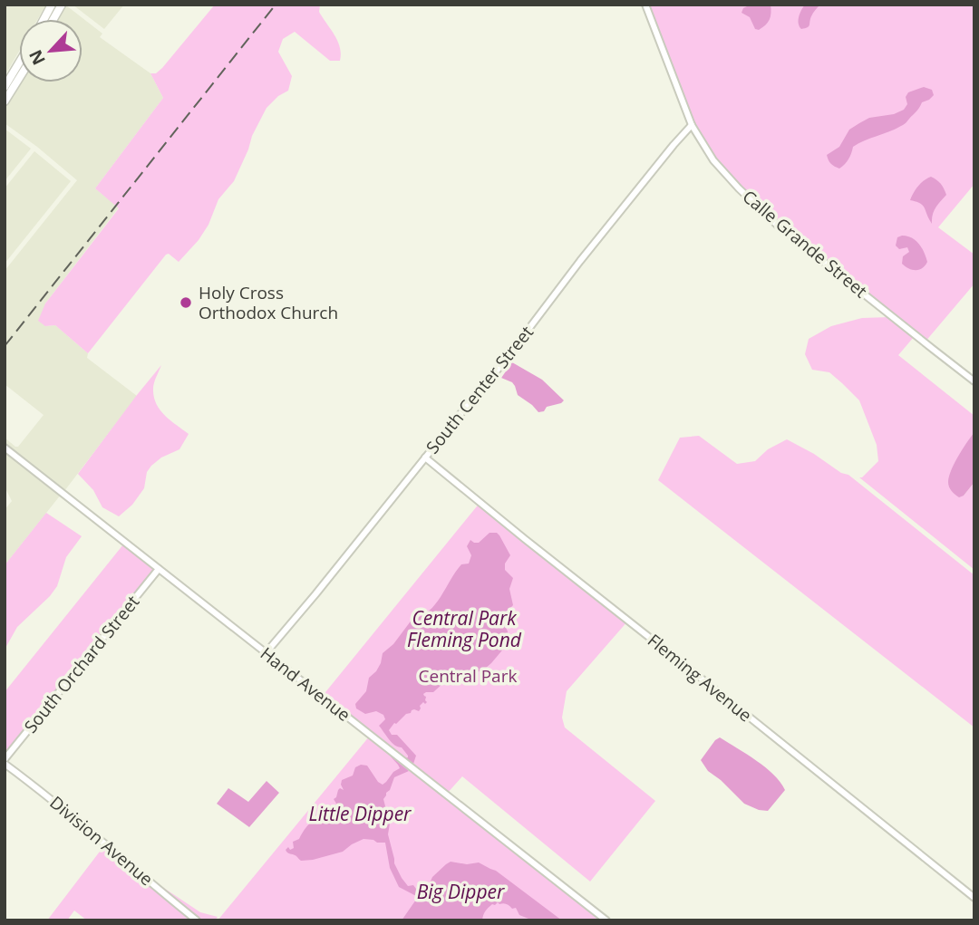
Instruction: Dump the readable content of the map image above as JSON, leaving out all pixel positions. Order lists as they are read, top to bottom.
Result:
{
  "streets": {
    "street": [
      "Calle Grande Street",
      "South Center Street",
      "South Orchard Street",
      "Fleming Avenue",
      "Hand Avenue",
      "Division Avenue"
    ]
  },
  "crossings": [
    ["Calle Grande Street", "South Center Street"],
    ["South Center Street", "Fleming Avenue"],
    ["South Center Street", "Hand Avenue"],
    ["South Orchard Street", "Hand Avenue"],
    ["South Orchard Street", "Division Avenue"]
  ],
  "water": ["Central Park Fleming Pond", "Little Dipper", "Big Dipper"],
  "parks": ["Central Park"],
  "places": ["Holy Cross Orthodox Church"],
  "north": "bottom left"
}
